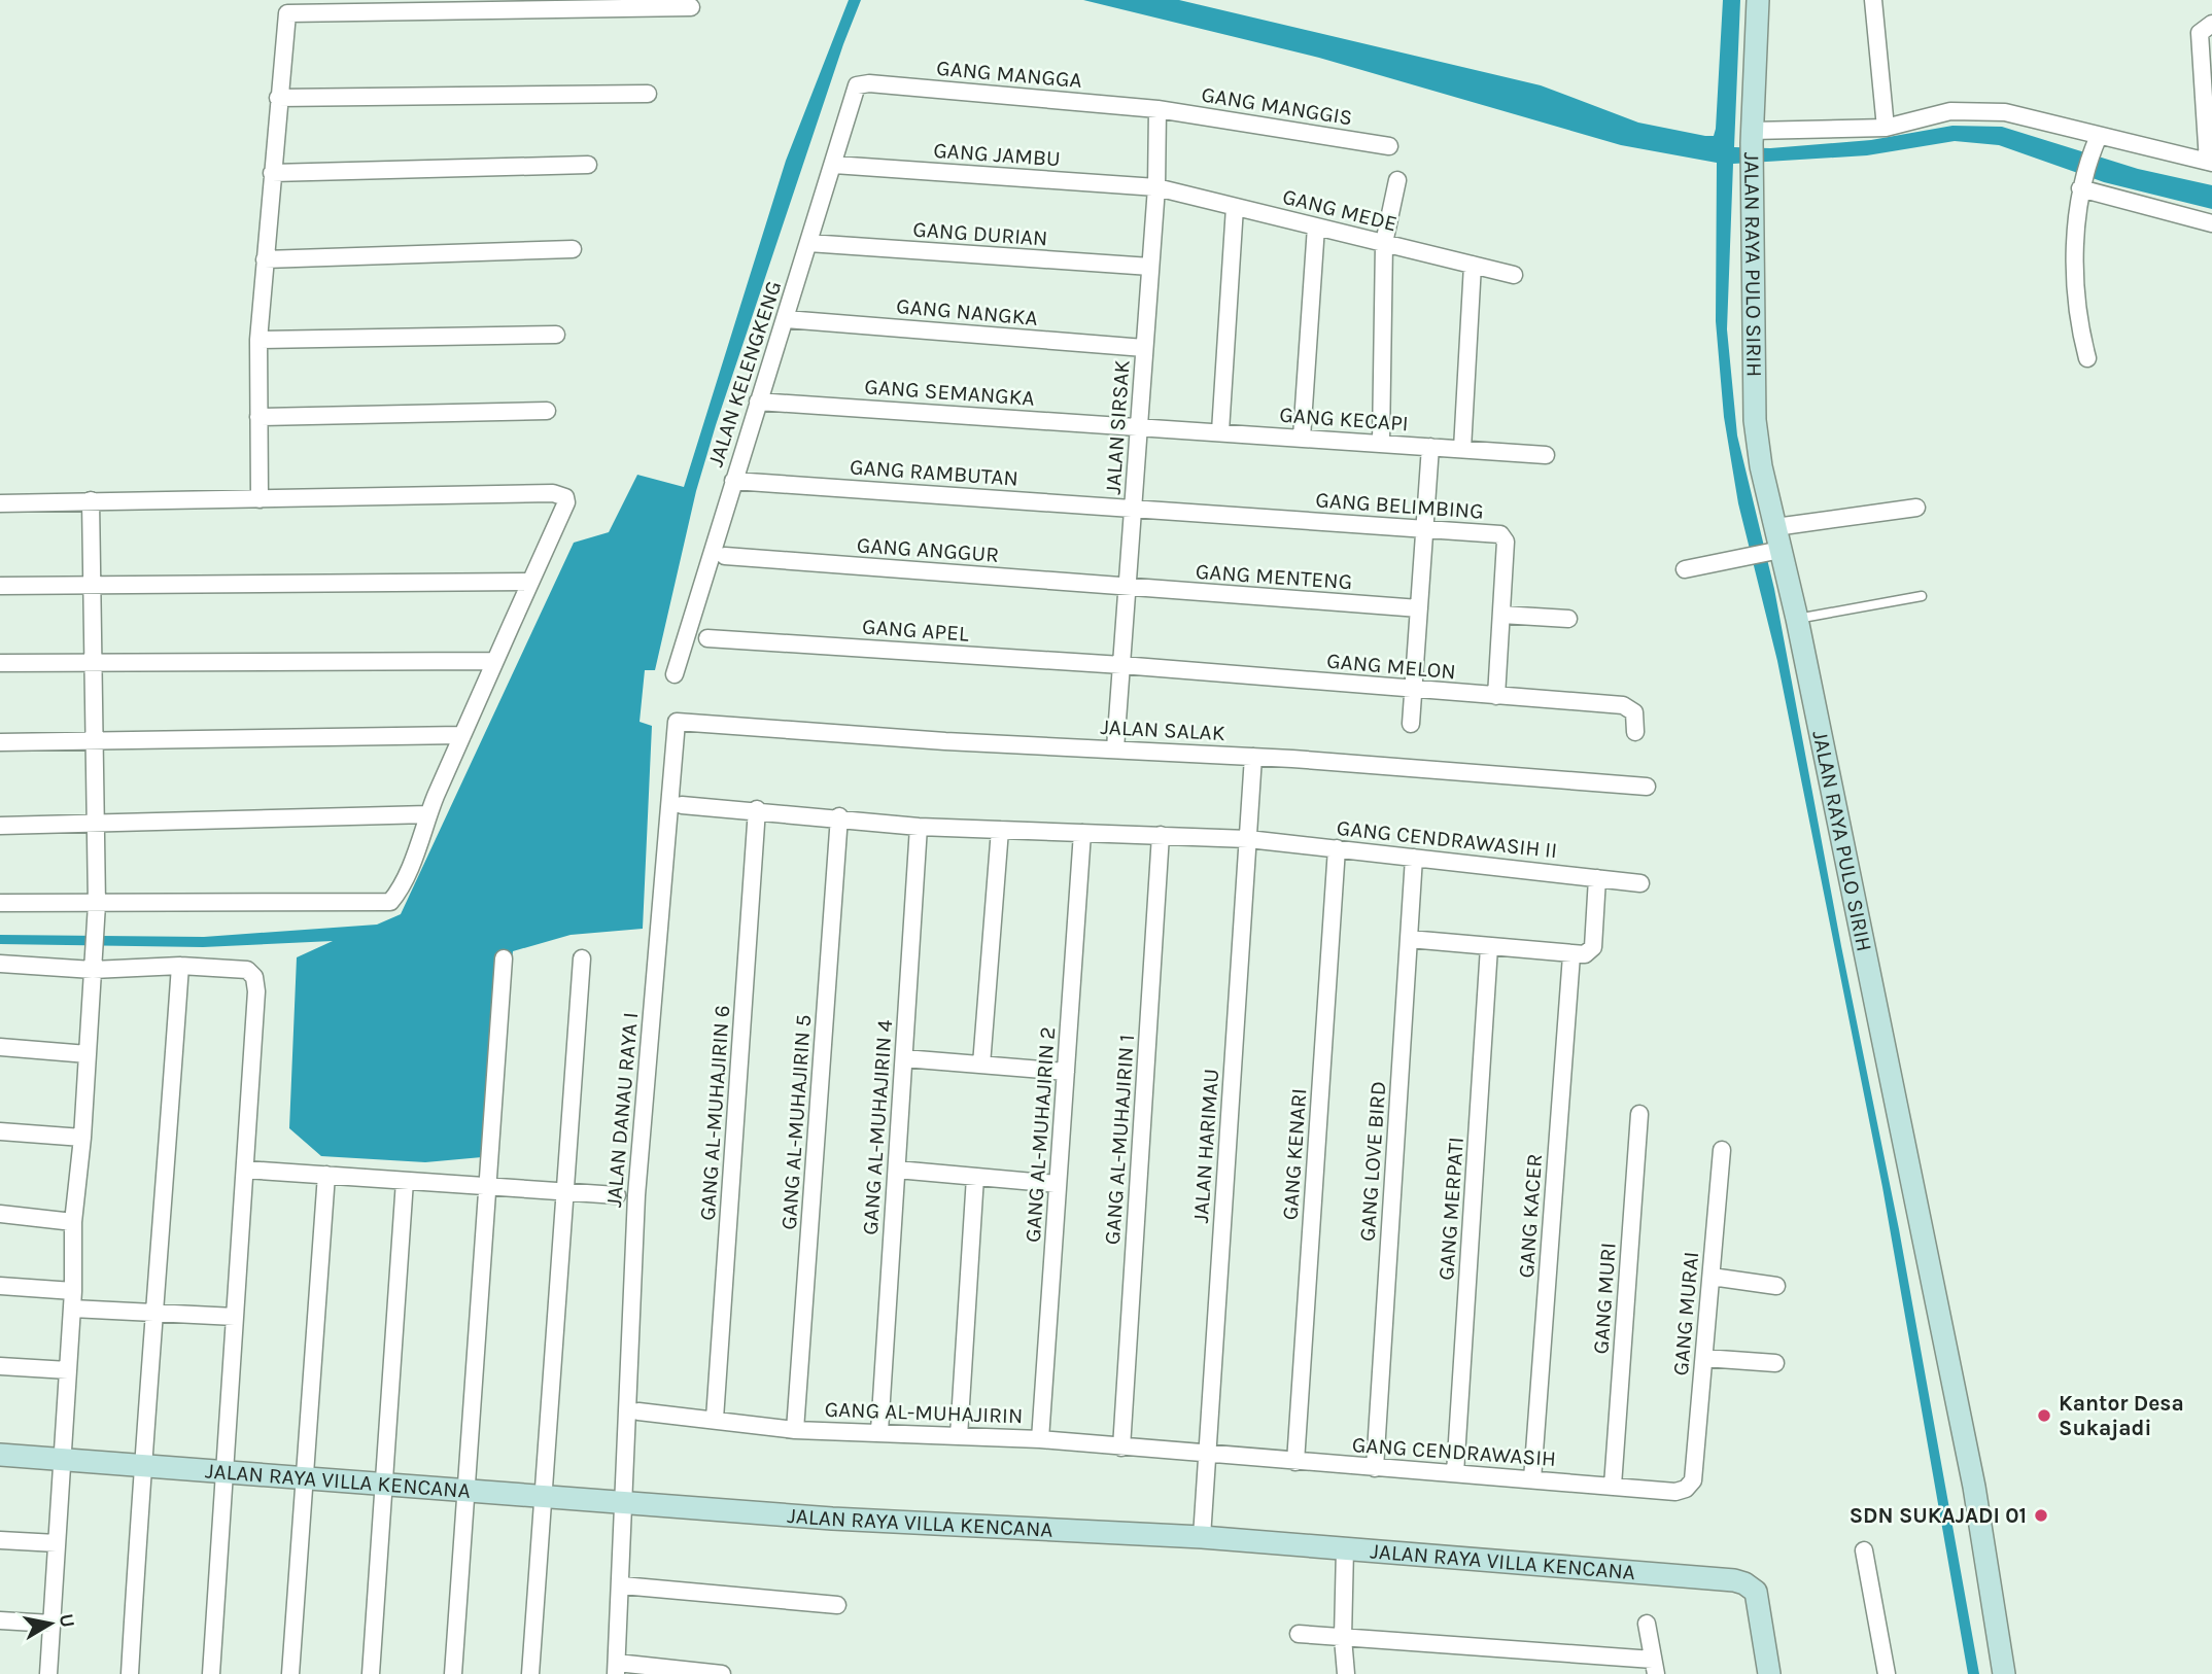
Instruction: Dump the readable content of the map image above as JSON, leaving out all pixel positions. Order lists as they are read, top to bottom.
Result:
{
  "streets": {
    "street": [
      "GANG MANGGA",
      "GANG MANGGIS",
      "GANG JAMBU",
      "GANG MEDE",
      "GANG DURIAN",
      "JALAN RAYA PULO SIRIH",
      "GANG NANGKA",
      "JALAN KELENGKENG",
      "GANG SEMANGKA",
      "GANG KECAPI",
      "JALAN SIRSAK",
      "GANG RAMBUTAN",
      "GANG BELIMBING",
      "GANG ANGGUR",
      "GANG MENTENG",
      "GANG APEL",
      "GANG MELON",
      "JALAN SALAK",
      "GANG CENDRAWASIH II",
      "JALAN DANAU RAYA I",
      "GANG AL-MUHAJIRIN 6",
      "GANG AL-MUHAJIRIN 5",
      "GANG AL-MUHAJIRIN 4",
      "GANG AL-MUHAJIRIN 2",
      "GANG AL-MUHAJIRIN 1",
      "JALAN HARIMAU",
      "GANG KENARI",
      "GANG LOVE BIRD",
      "GANG MERPATI",
      "GANG KACER",
      "GANG MURI",
      "GANG MURAI",
      "GANG AL-MUHAJIRIN",
      "GANG CENDRAWASIH",
      "JALAN RAYA VILLA KENCANA"
    ]
  },
  "crossings": [
    ["GANG MANGGA", "GANG MANGGIS"],
    ["GANG MANGGA", "JALAN KELENGKENG"],
    ["GANG MANGGA", "JALAN SIRSAK"],
    ["GANG MANGGIS", "JALAN SIRSAK"],
    ["GANG JAMBU", "GANG MEDE"],
    ["GANG JAMBU", "JALAN KELENGKENG"],
    ["GANG JAMBU", "JALAN SIRSAK"],
    ["GANG MEDE", "JALAN SIRSAK"],
    ["GANG DURIAN", "JALAN KELENGKENG"],
    ["GANG DURIAN", "JALAN SIRSAK"],
    ["GANG NANGKA", "JALAN KELENGKENG"],
    ["GANG NANGKA", "JALAN SIRSAK"],
    ["JALAN KELENGKENG", "GANG SEMANGKA"],
    ["JALAN KELENGKENG", "GANG RAMBUTAN"],
    ["GANG SEMANGKA", "GANG KECAPI"],
    ["GANG SEMANGKA", "JALAN SIRSAK"],
    ["GANG KECAPI", "JALAN SIRSAK"],
    ["JALAN SIRSAK", "GANG RAMBUTAN"],
    ["JALAN SIRSAK", "GANG BELIMBING"],
    ["JALAN SIRSAK", "GANG ANGGUR"],
    ["JALAN SIRSAK", "GANG MENTENG"],
    ["JALAN SIRSAK", "GANG APEL"],
    ["JALAN SIRSAK", "GANG MELON"],
    ["JALAN SIRSAK", "JALAN SALAK"],
    ["GANG RAMBUTAN", "GANG BELIMBING"],
    ["GANG BELIMBING", "GANG MELON"],
    ["GANG ANGGUR", "GANG MENTENG"],
    ["GANG APEL", "GANG MELON"],
    ["JALAN SALAK", "JALAN DANAU RAYA I"],
    ["JALAN SALAK", "JALAN HARIMAU"],
    ["GANG CENDRAWASIH II", "GANG AL-MUHAJIRIN 6"],
    ["GANG CENDRAWASIH II", "GANG AL-MUHAJIRIN 5"],
    ["GANG CENDRAWASIH II", "GANG AL-MUHAJIRIN 4"],
    ["GANG CENDRAWASIH II", "GANG AL-MUHAJIRIN 2"],
    ["GANG CENDRAWASIH II", "GANG AL-MUHAJIRIN 1"],
    ["GANG CENDRAWASIH II", "JALAN HARIMAU"],
    ["GANG CENDRAWASIH II", "GANG KENARI"],
    ["GANG CENDRAWASIH II", "GANG LOVE BIRD"],
    ["JALAN DANAU RAYA I", "JALAN RAYA VILLA KENCANA"],
    ["GANG AL-MUHAJIRIN 6", "GANG AL-MUHAJIRIN"],
    ["GANG AL-MUHAJIRIN 5", "GANG AL-MUHAJIRIN"],
    ["GANG AL-MUHAJIRIN 4", "GANG AL-MUHAJIRIN"],
    ["GANG AL-MUHAJIRIN 2", "GANG AL-MUHAJIRIN"],
    ["GANG AL-MUHAJIRIN 1", "GANG AL-MUHAJIRIN"],
    ["JALAN HARIMAU", "GANG AL-MUHAJIRIN"],
    ["JALAN HARIMAU", "GANG CENDRAWASIH"],
    ["JALAN HARIMAU", "JALAN RAYA VILLA KENCANA"],
    ["GANG KENARI", "GANG CENDRAWASIH"],
    ["GANG LOVE BIRD", "GANG CENDRAWASIH"],
    ["GANG MERPATI", "GANG CENDRAWASIH"],
    ["GANG KACER", "GANG CENDRAWASIH"],
    ["GANG MURI", "GANG CENDRAWASIH"],
    ["GANG MURAI", "GANG CENDRAWASIH"],
    ["GANG AL-MUHAJIRIN", "GANG CENDRAWASIH"]
  ],
  "places": ["Kantor Desa Sukajadi", "SDN SUKAJADI 01"],
  "north": "right"
}
